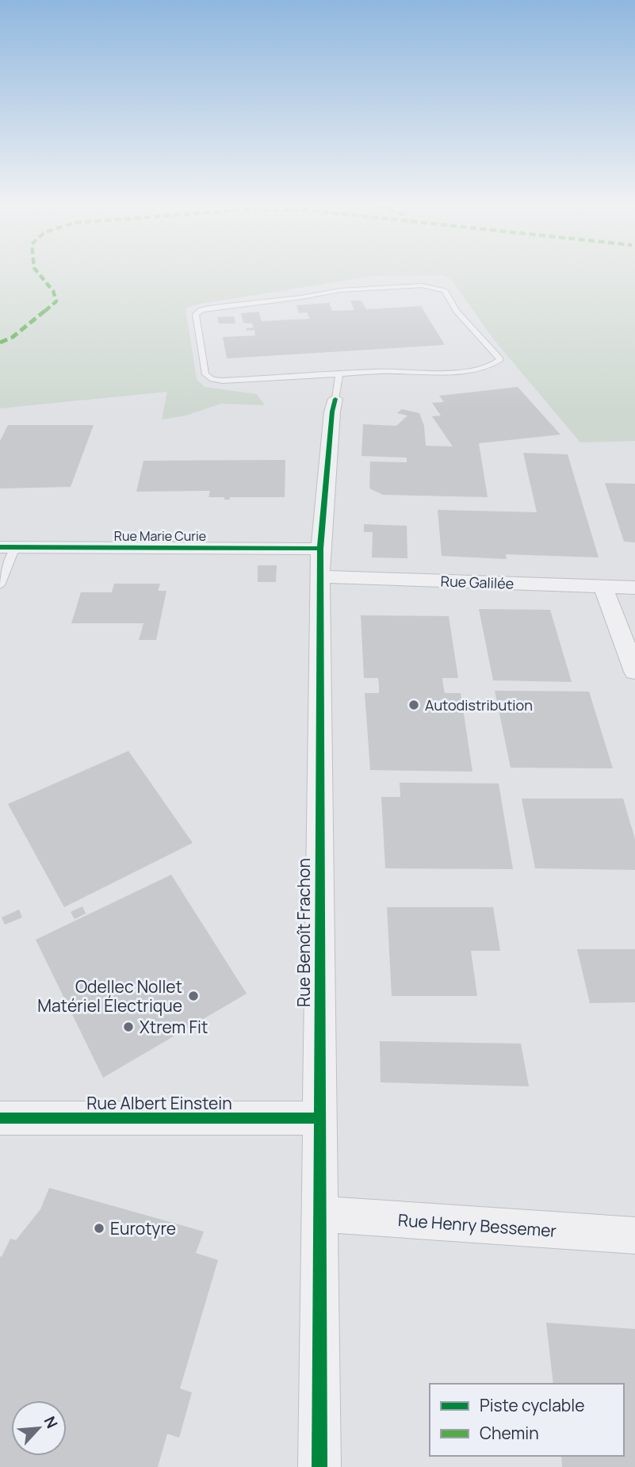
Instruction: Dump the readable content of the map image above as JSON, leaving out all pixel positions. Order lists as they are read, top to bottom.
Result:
{
  "streets": {
    "street": [
      "Rue Marie Curie",
      "Rue Galilée",
      "Rue Benoît Frachon",
      "Rue Albert Einstein",
      "Rue Henry Bessemer"
    ]
  },
  "crossings": [
    ["Rue Marie Curie", "Rue Galilée"],
    ["Rue Marie Curie", "Rue Benoît Frachon"],
    ["Rue Galilée", "Rue Benoît Frachon"],
    ["Rue Benoît Frachon", "Rue Albert Einstein"],
    ["Rue Benoît Frachon", "Rue Henry Bessemer"]
  ],
  "places": [
    "Autodistribution",
    "Odellec Nollet Matériel Électrique",
    "Xtrem Fit",
    "Eurotyre"
  ],
  "legend": ["Piste cyclable", "Chemin"],
  "north": "top right"
}
